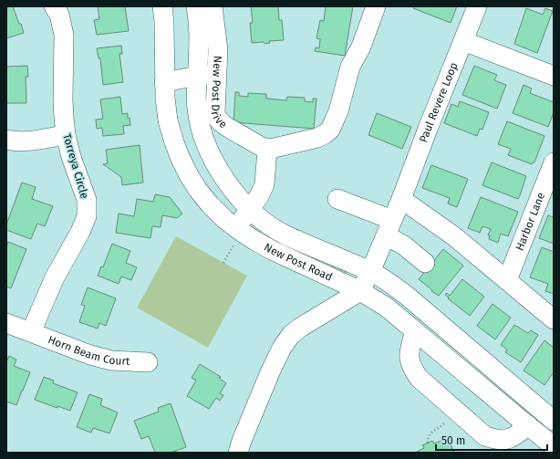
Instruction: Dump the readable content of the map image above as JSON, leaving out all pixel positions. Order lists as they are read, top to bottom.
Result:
{
  "streets": {
    "street": [
      "New Post Drive",
      "Paul Revere Loop",
      "Torreya Circle",
      "Harbor Lane",
      "New Post Road",
      "Horn Beam Court"
    ]
  },
  "crossings": [
    ["Paul Revere Loop", "New Post Road"],
    ["Torreya Circle", "Horn Beam Court"]
  ],
  "scale_bar": "50 m"
}
